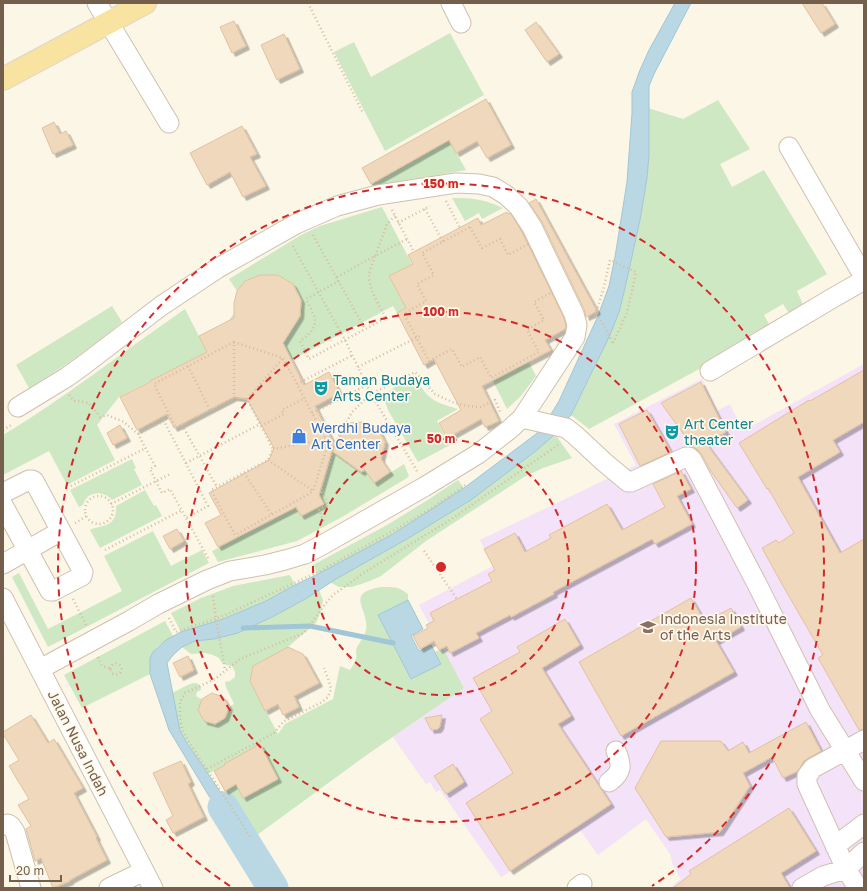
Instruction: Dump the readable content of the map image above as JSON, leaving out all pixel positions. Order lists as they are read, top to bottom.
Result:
{
  "streets": {
    "street": ["Jalan Nusa Indah"]
  },
  "places": {
    "theatre": ["Taman Budaya Arts Center", "Art Center theater"],
    "shop": ["Werdhi Budaya Art Center"],
    "school or university": ["Indonesia Institute of the Arts"]
  },
  "scale_bar": "20 m",
  "rings": ["150 m", "100 m", "50 m"]
}
